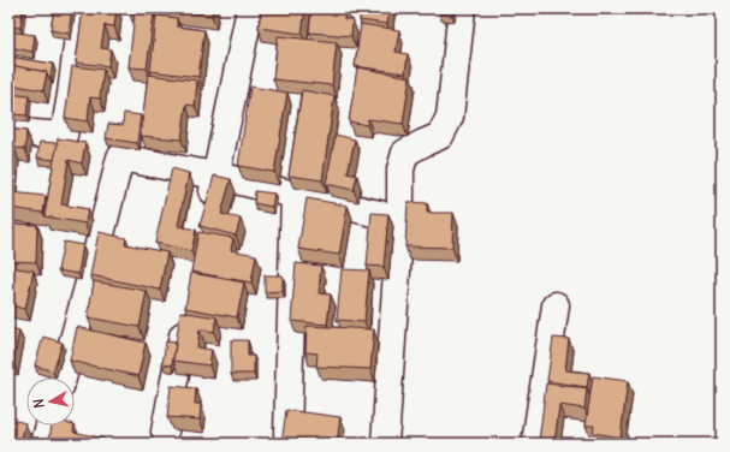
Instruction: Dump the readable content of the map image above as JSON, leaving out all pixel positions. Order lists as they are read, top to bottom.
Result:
{
  "north": "left"
}
